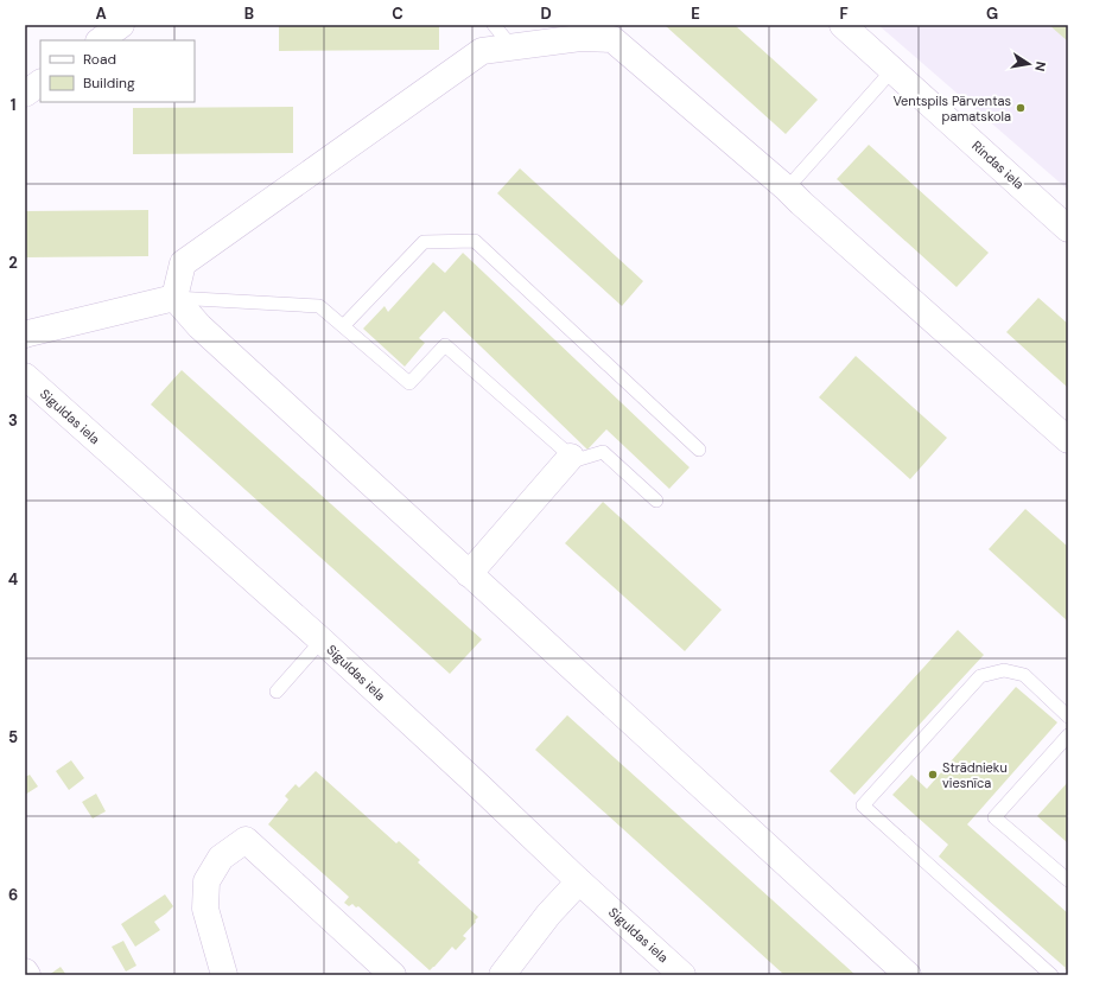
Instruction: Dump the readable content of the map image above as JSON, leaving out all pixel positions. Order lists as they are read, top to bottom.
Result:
{
  "streets": {
    "street": ["Rindas iela", "Siguldas iela"]
  },
  "places": ["Ventspils Pārventas pamatskola", "Strādnieku viesnīca"],
  "legend": ["Road", "Building"],
  "north": "right",
  "grid": {
    "columns": [
      "A",
      "B",
      "C",
      "D",
      "E",
      "F",
      "G"
    ],
    "rows": [
      "1",
      "2",
      "3",
      "4",
      "5",
      "6"
    ]
  }
}
